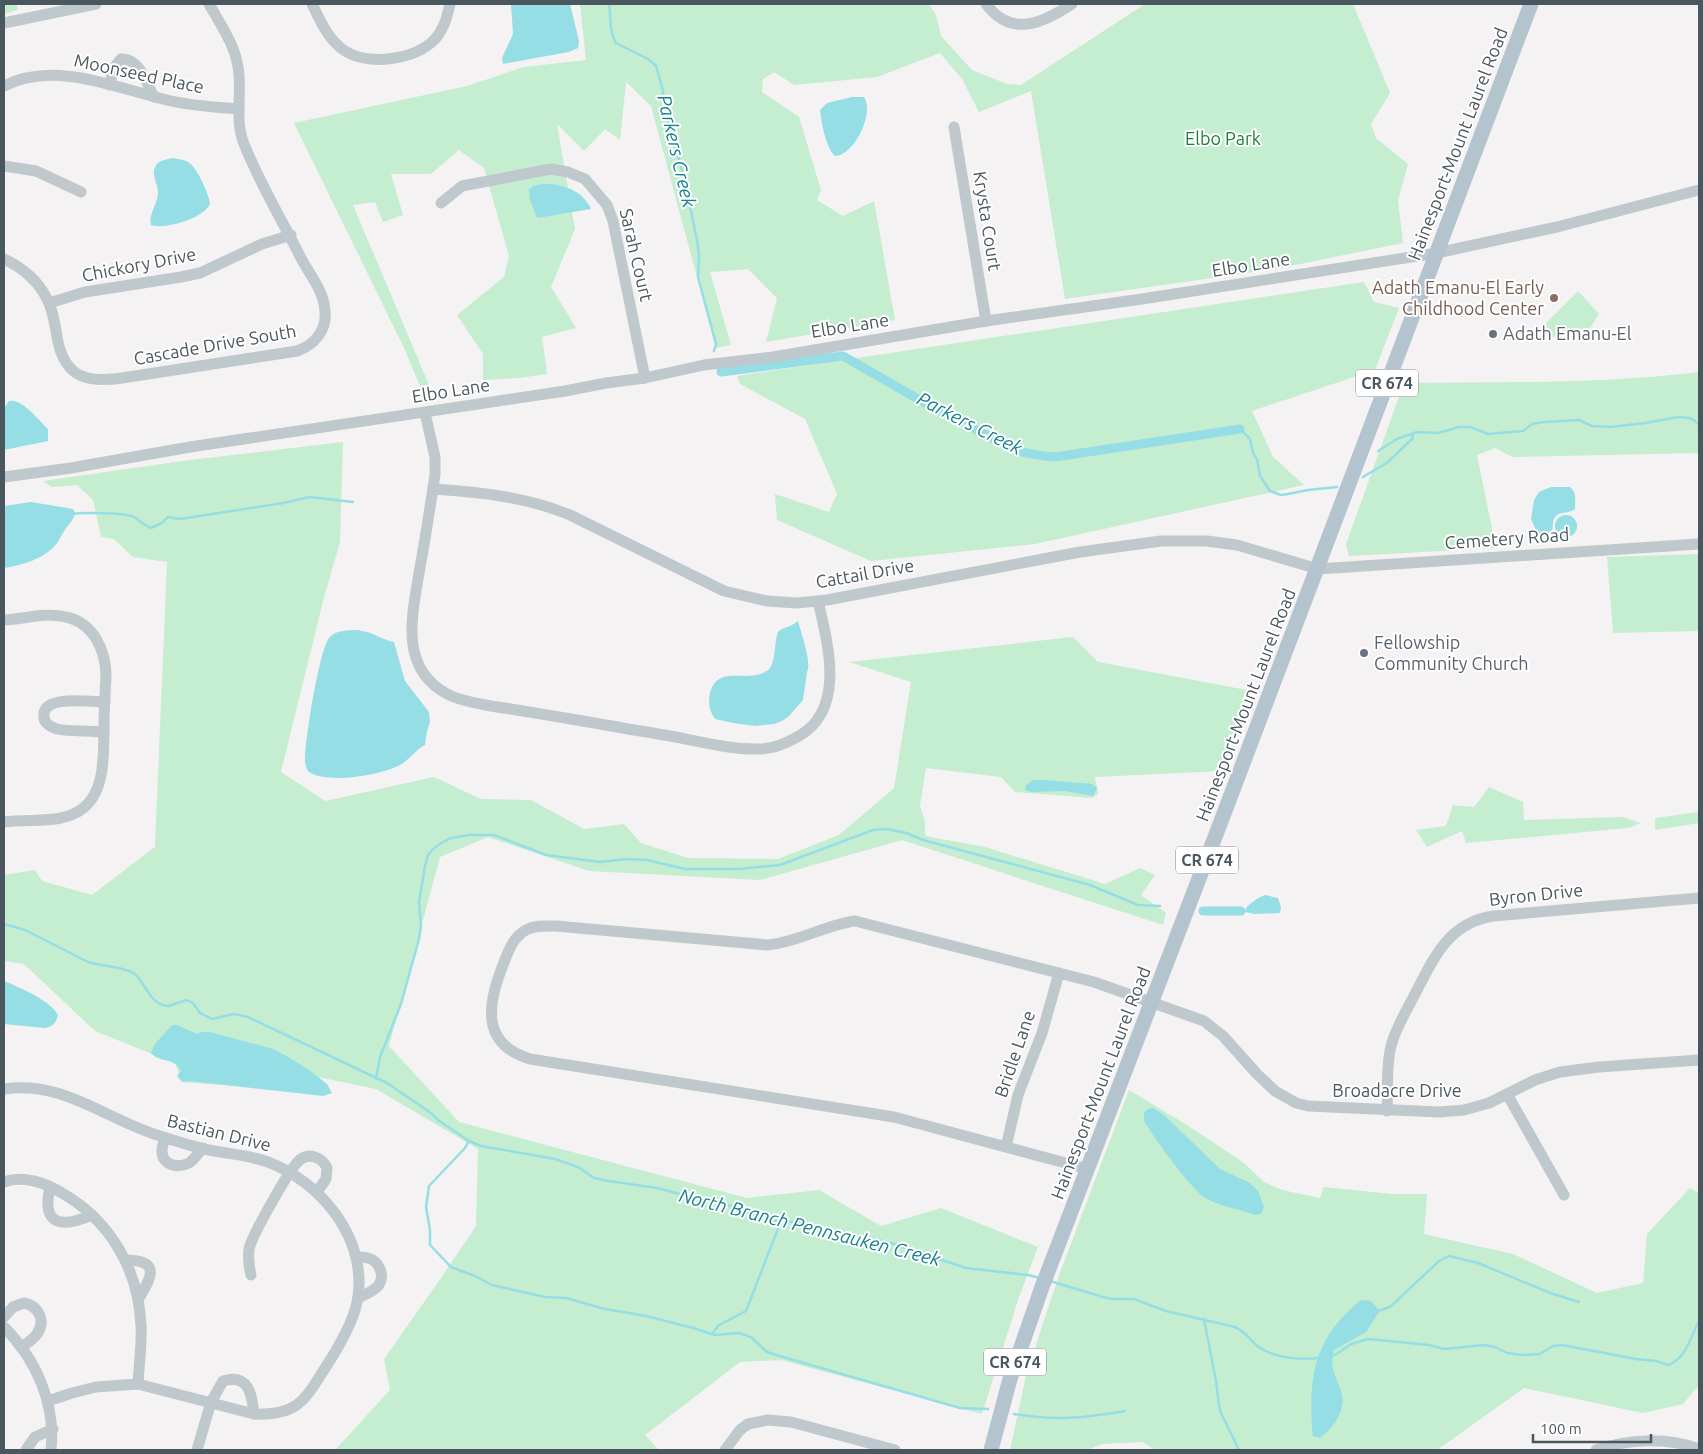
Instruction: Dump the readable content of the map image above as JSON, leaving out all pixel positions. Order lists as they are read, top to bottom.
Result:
{
  "streets": {
    "main road": ["Hainesport-Mount Laurel Road", "CR 674"],
    "street": [
      "Moonseed Place",
      "Krysta Court",
      "Sarah Court",
      "Chickory Drive",
      "Elbo Lane",
      "Cascade Drive South",
      "Cemetery Road",
      "Cattail Drive",
      "Byron Drive",
      "Bridle Lane",
      "Broadacre Drive",
      "Bastian Drive"
    ]
  },
  "crossings": [
    ["Moonseed Place", "Cascade Drive South"],
    ["Hainesport-Mount Laurel Road", "Elbo Lane"],
    ["Hainesport-Mount Laurel Road", "Cemetery Road"],
    ["Hainesport-Mount Laurel Road", "Cattail Drive"],
    ["Hainesport-Mount Laurel Road", "Broadacre Drive"],
    ["Krysta Court", "Elbo Lane"],
    ["Sarah Court", "Elbo Lane"],
    ["Chickory Drive", "Cascade Drive South"],
    ["Cemetery Road", "Cattail Drive"],
    ["Byron Drive", "Broadacre Drive"],
    ["Bridle Lane", "Broadacre Drive"]
  ],
  "water": ["Parkers Creek", "North Branch Pennsauken Creek"],
  "parks": ["Elbo Park"],
  "places": ["Adath Emanu-El Early Childhood Center", "Adath Emanu-El", "Fellowship Community Church"],
  "scale_bar": "100 m"
}
